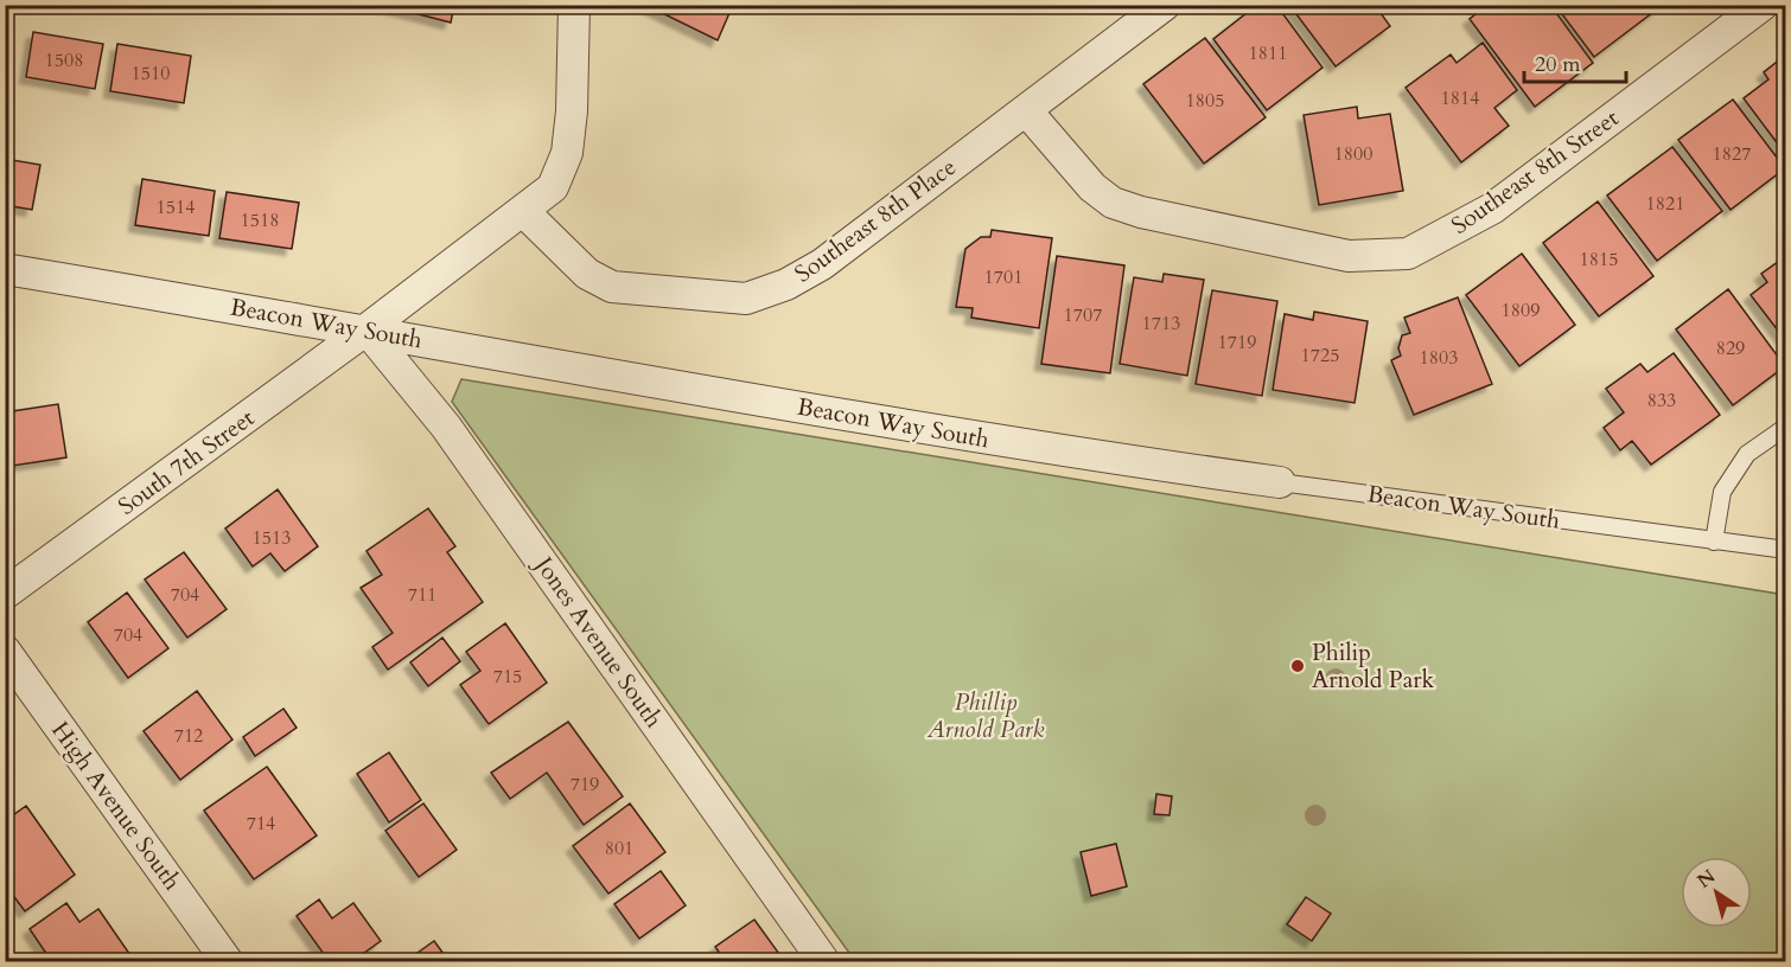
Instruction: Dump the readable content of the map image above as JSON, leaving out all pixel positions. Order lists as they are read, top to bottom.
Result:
{
  "streets": {
    "street": [
      "Southeast 8th Street",
      "Southeast 8th Place",
      "Beacon Way South",
      "South 7th Street",
      "Jones Avenue South",
      "High Avenue South"
    ]
  },
  "crossings": [
    ["Southeast 8th Street", "Southeast 8th Place"],
    ["Southeast 8th Place", "South 7th Street"],
    ["Beacon Way South", "South 7th Street"],
    ["Beacon Way South", "Jones Avenue South"],
    ["South 7th Street", "Jones Avenue South"]
  ],
  "parks": ["Phillip Arnold Park"],
  "places": ["Philip Arnold Park"],
  "house_numbers": [
    "1811",
    "1508",
    "1510",
    "1814",
    "1805",
    "1800",
    "1827",
    "1821",
    "1514",
    "1518",
    "1815",
    "1701",
    "1809",
    "1707",
    "1713",
    "1719",
    "829",
    "1725",
    "1803",
    "833",
    "1513",
    "704",
    "711",
    "704",
    "715",
    "712",
    "719",
    "714",
    "801"
  ],
  "scale_bar": "20 m",
  "north": "top left"
}
